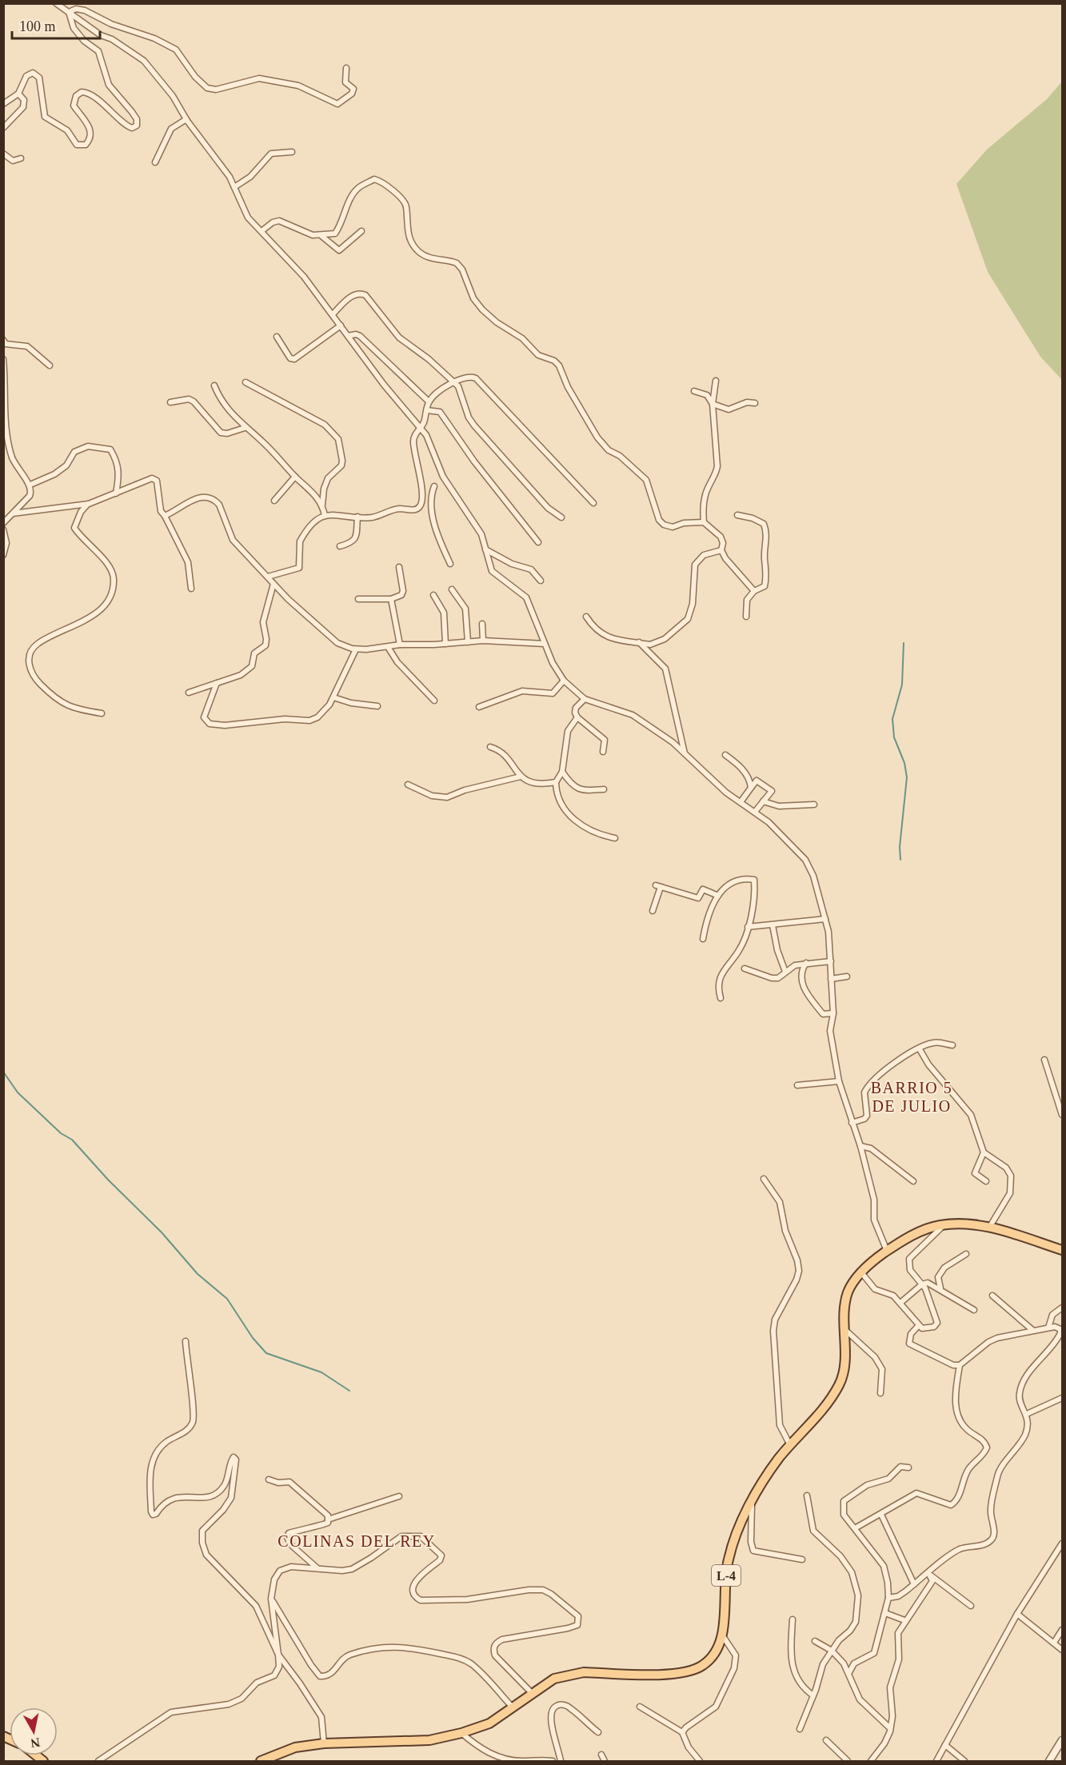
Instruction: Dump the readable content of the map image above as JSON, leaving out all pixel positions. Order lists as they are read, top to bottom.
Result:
{
  "streets": {
    "main road": ["L-4"]
  },
  "districts": ["BARRIO 5 DE JULIO", "COLINAS DEL REY"],
  "scale_bar": "100 m",
  "north": "bottom"
}
